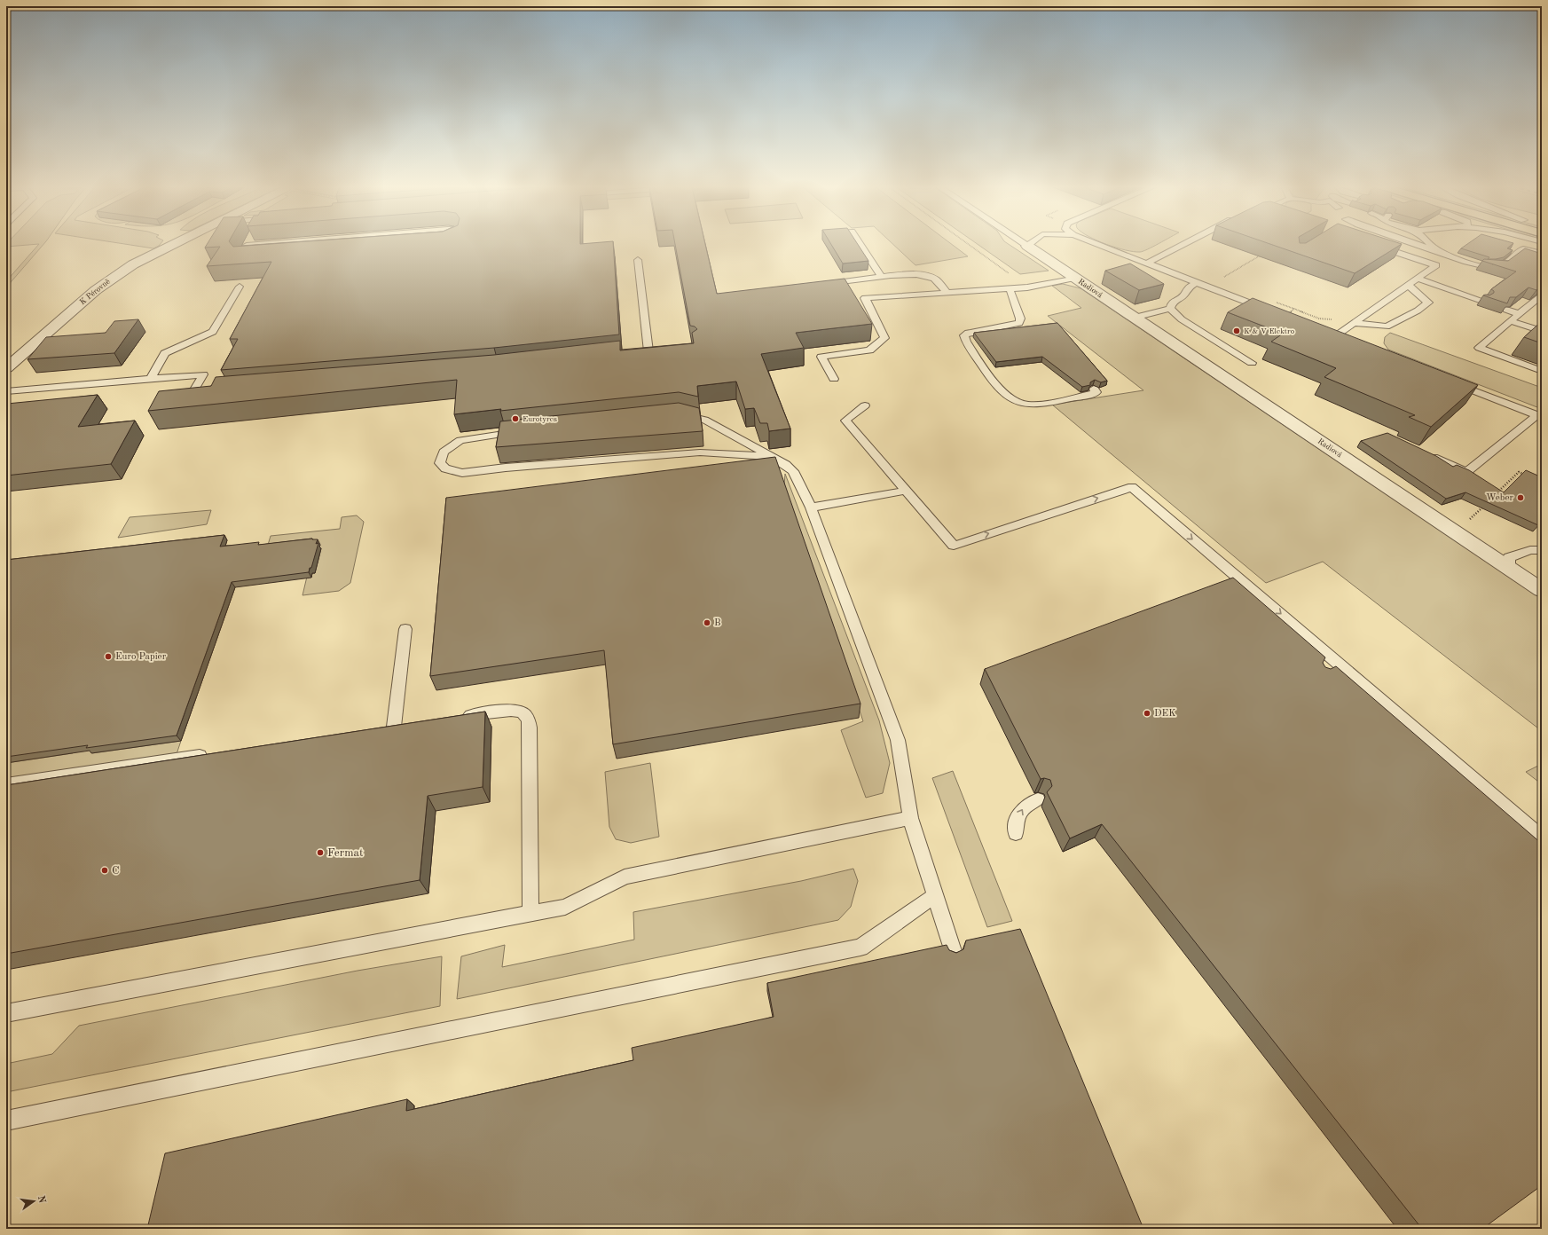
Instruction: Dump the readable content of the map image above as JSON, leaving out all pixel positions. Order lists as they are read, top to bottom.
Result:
{
  "streets": {
    "street": ["Radiová", "K Pérovně"]
  },
  "places": [
    "K & V Elektro",
    "Eurotyres",
    "Weber",
    "B",
    "Euro Papier",
    "DEK",
    "Fermat",
    "C"
  ],
  "north": "right"
}
